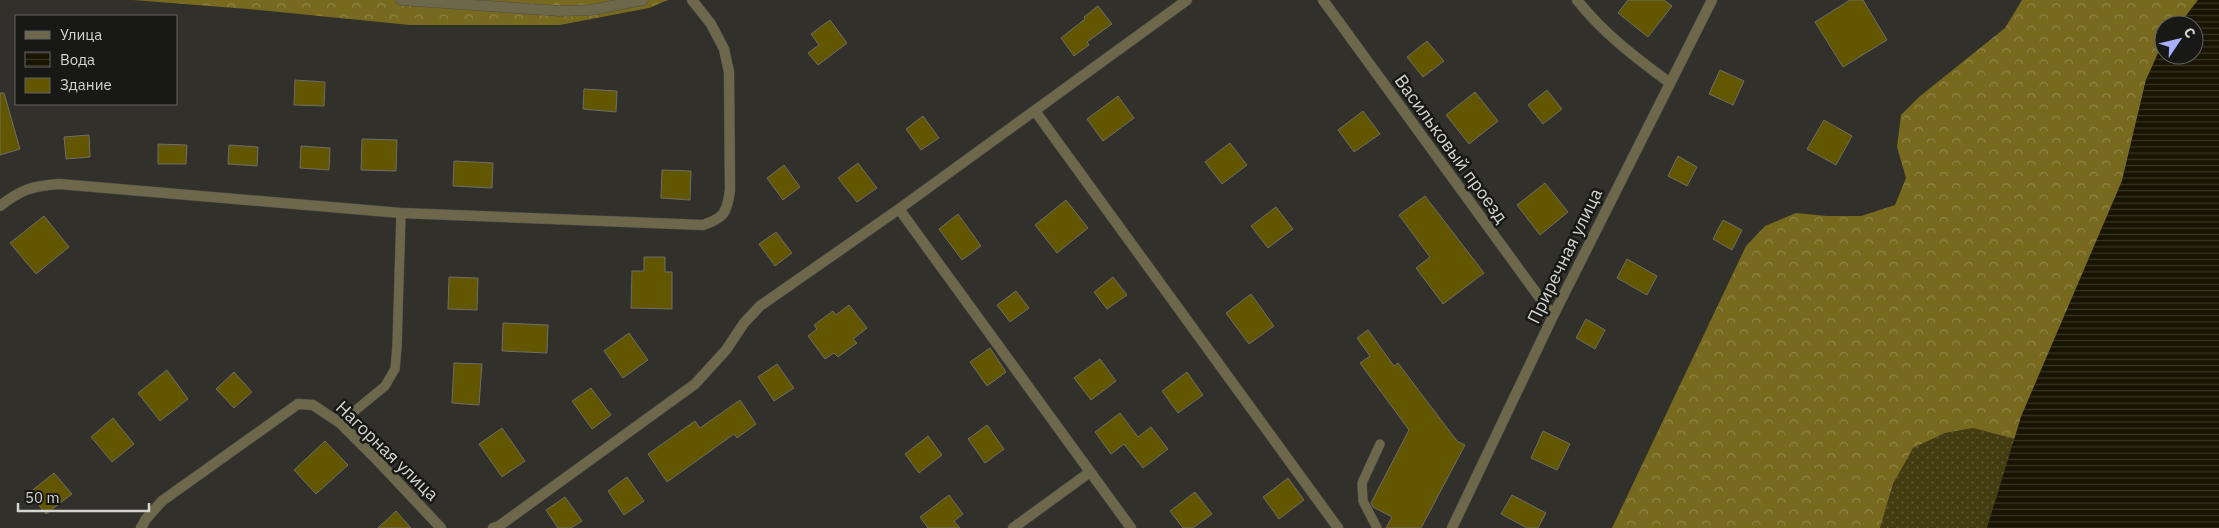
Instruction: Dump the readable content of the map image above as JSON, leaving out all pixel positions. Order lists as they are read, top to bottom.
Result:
{
  "streets": {
    "street": ["Васильковый проезд", "Приречная улица", "Нагорная улица"]
  },
  "crossings": [
    ["Васильковый проезд", "Приречная улица"]
  ],
  "legend": ["Улица", "Вода", "Здание"],
  "scale_bar": "50 m",
  "north": "top right"
}
